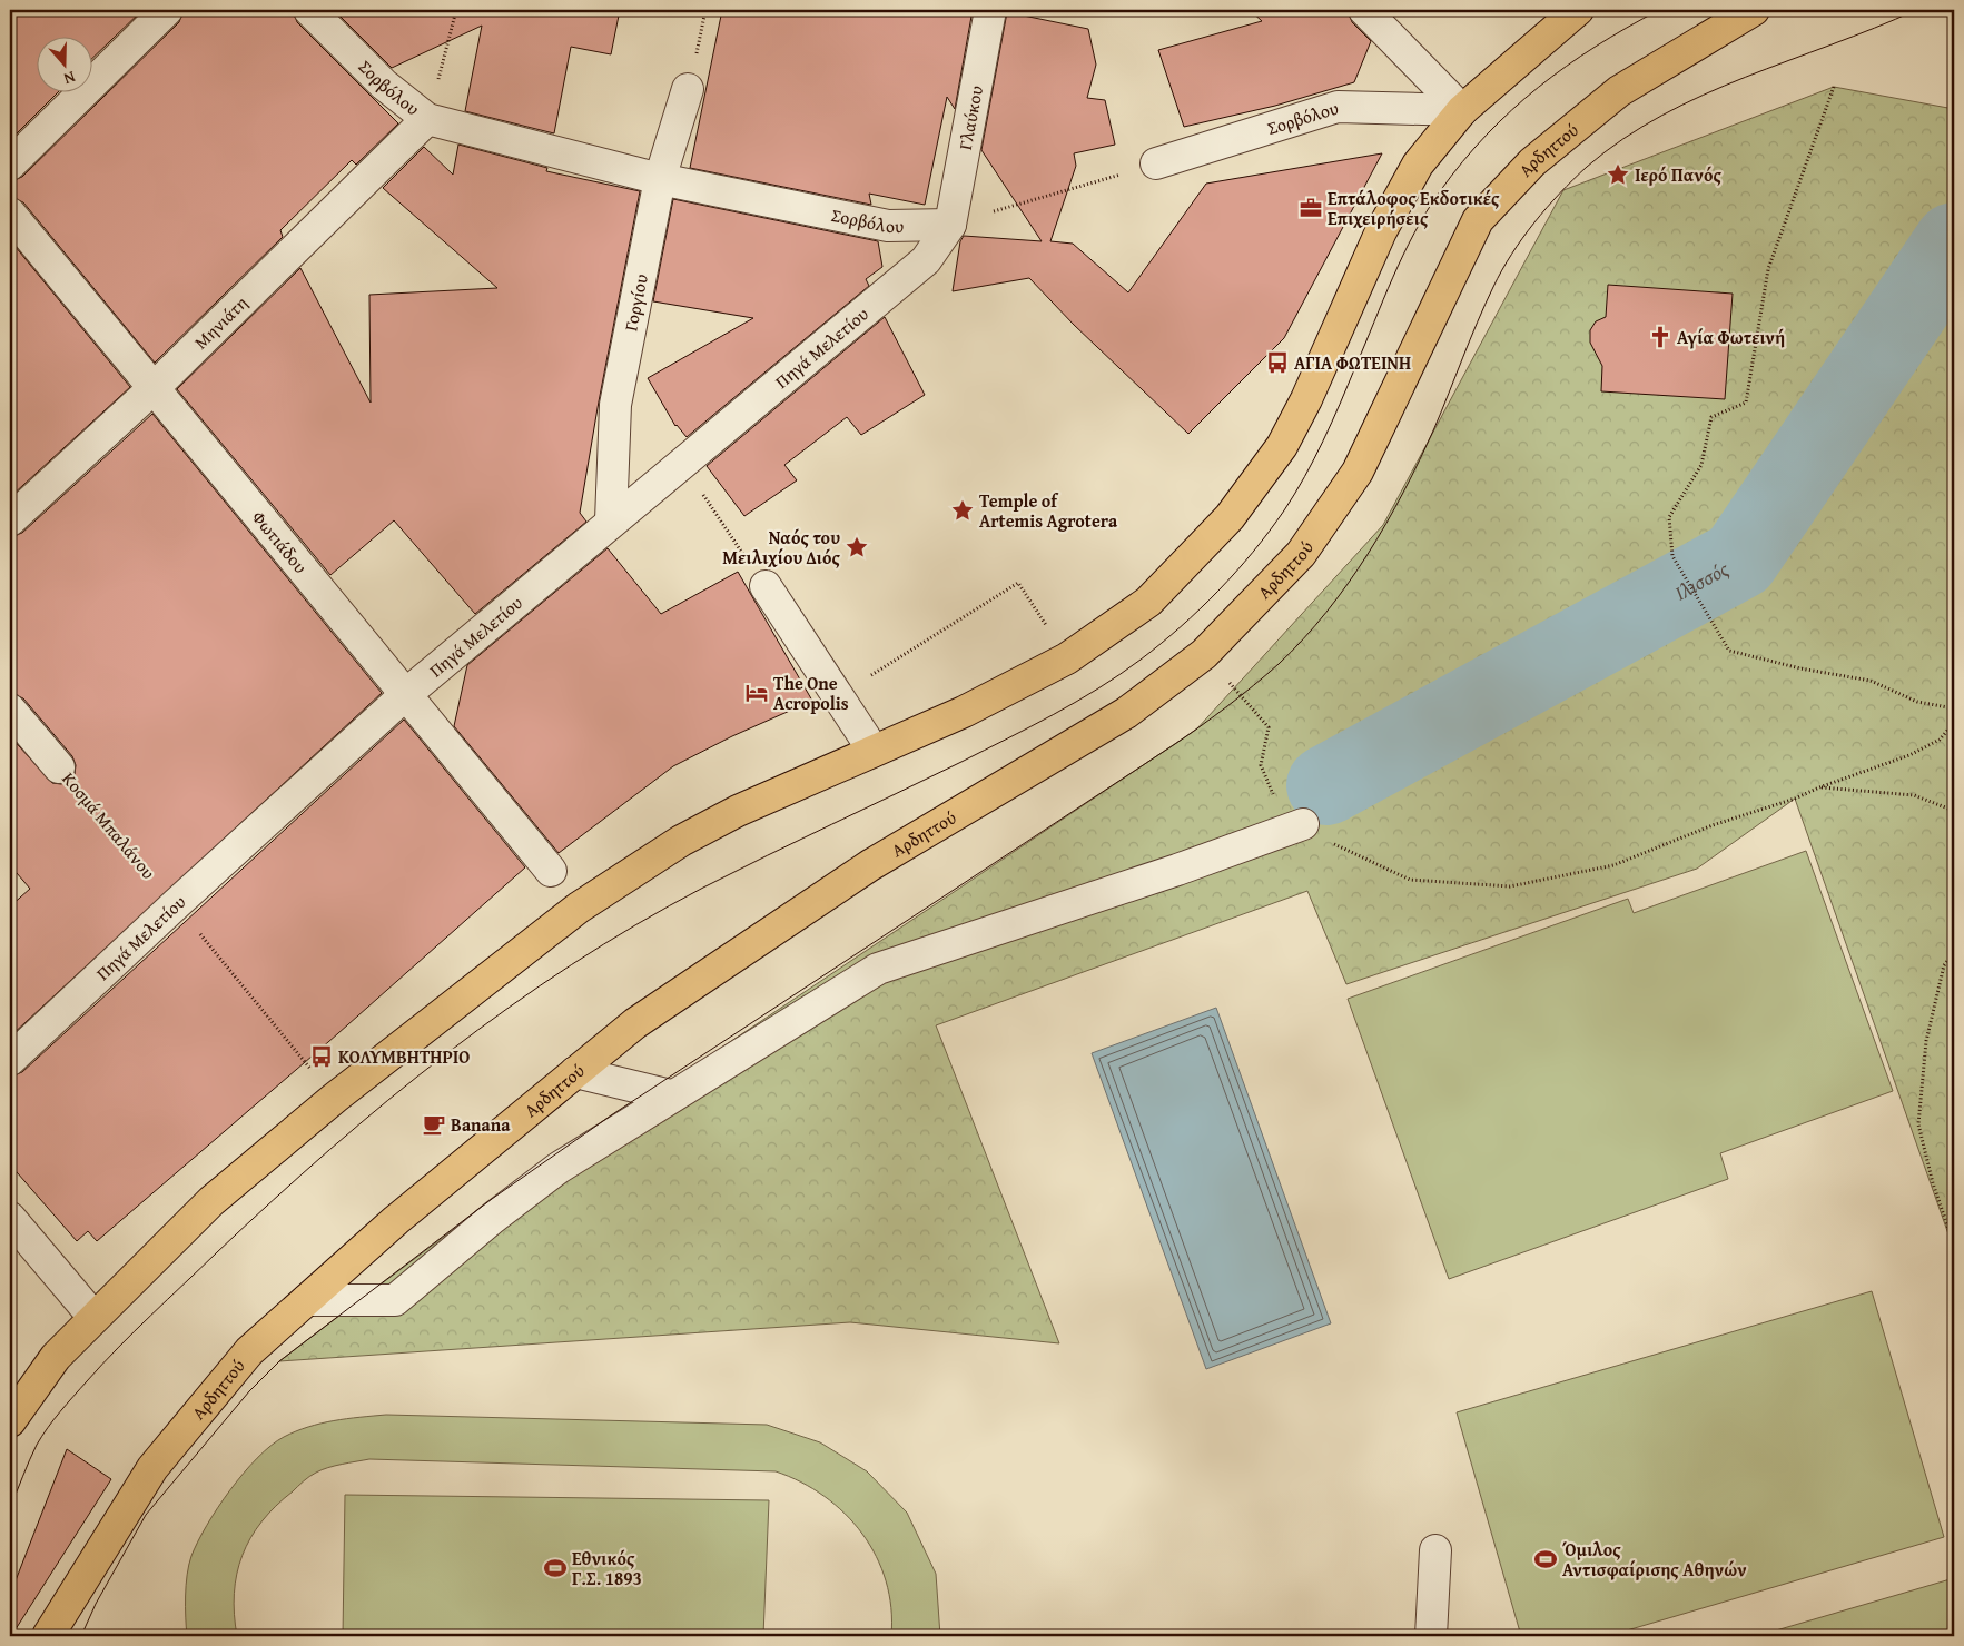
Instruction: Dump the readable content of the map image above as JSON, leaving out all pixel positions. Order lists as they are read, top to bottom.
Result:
{
  "streets": {
    "main road": ["Αρδηττού"],
    "street": [
      "Σορβόλου",
      "Γλαύκου",
      "Γοργίου",
      "Μηνιάτη",
      "Πηγά Μελετίου",
      "Φωτιάδου",
      "Κοσμά Μπαλάνου"
    ]
  },
  "crossings": [
    ["Σορβόλου", "Γλαύκου"],
    ["Σορβόλου", "Γοργίου"],
    ["Σορβόλου", "Μηνιάτη"],
    ["Σορβόλου", "Πηγά Μελετίου"],
    ["Γλαύκου", "Πηγά Μελετίου"],
    ["Γοργίου", "Πηγά Μελετίου"],
    ["Μηνιάτη", "Φωτιάδου"],
    ["Πηγά Μελετίου", "Φωτιάδου"],
    ["Πηγά Μελετίου", "Κοσμά Μπαλάνου"]
  ],
  "water": ["Ιλισσός"],
  "places": {
    "place": ["Ιερό Πανός", "Temple of Artemis Agrotera", "Ναός του Μειλιχίου Διός"],
    "office": ["Επτάλοφος Εκδοτικές Επιχειρήσεις"],
    "church": ["Αγία Φωτεινή"],
    "bus stop": ["ΑΓΙΑ ΦΩΤΕΙΝΗ", "ΚΟΛΥΜΒΗΤΗΡΙΟ"],
    "hotel": ["The One Acropolis"],
    "cafe": ["Banana"],
    "sports": ["Όμιλος Αντισφαίρισης Αθηνών", "Εθνικός Γ.Σ. 1893"]
  },
  "north": "bottom"
}
